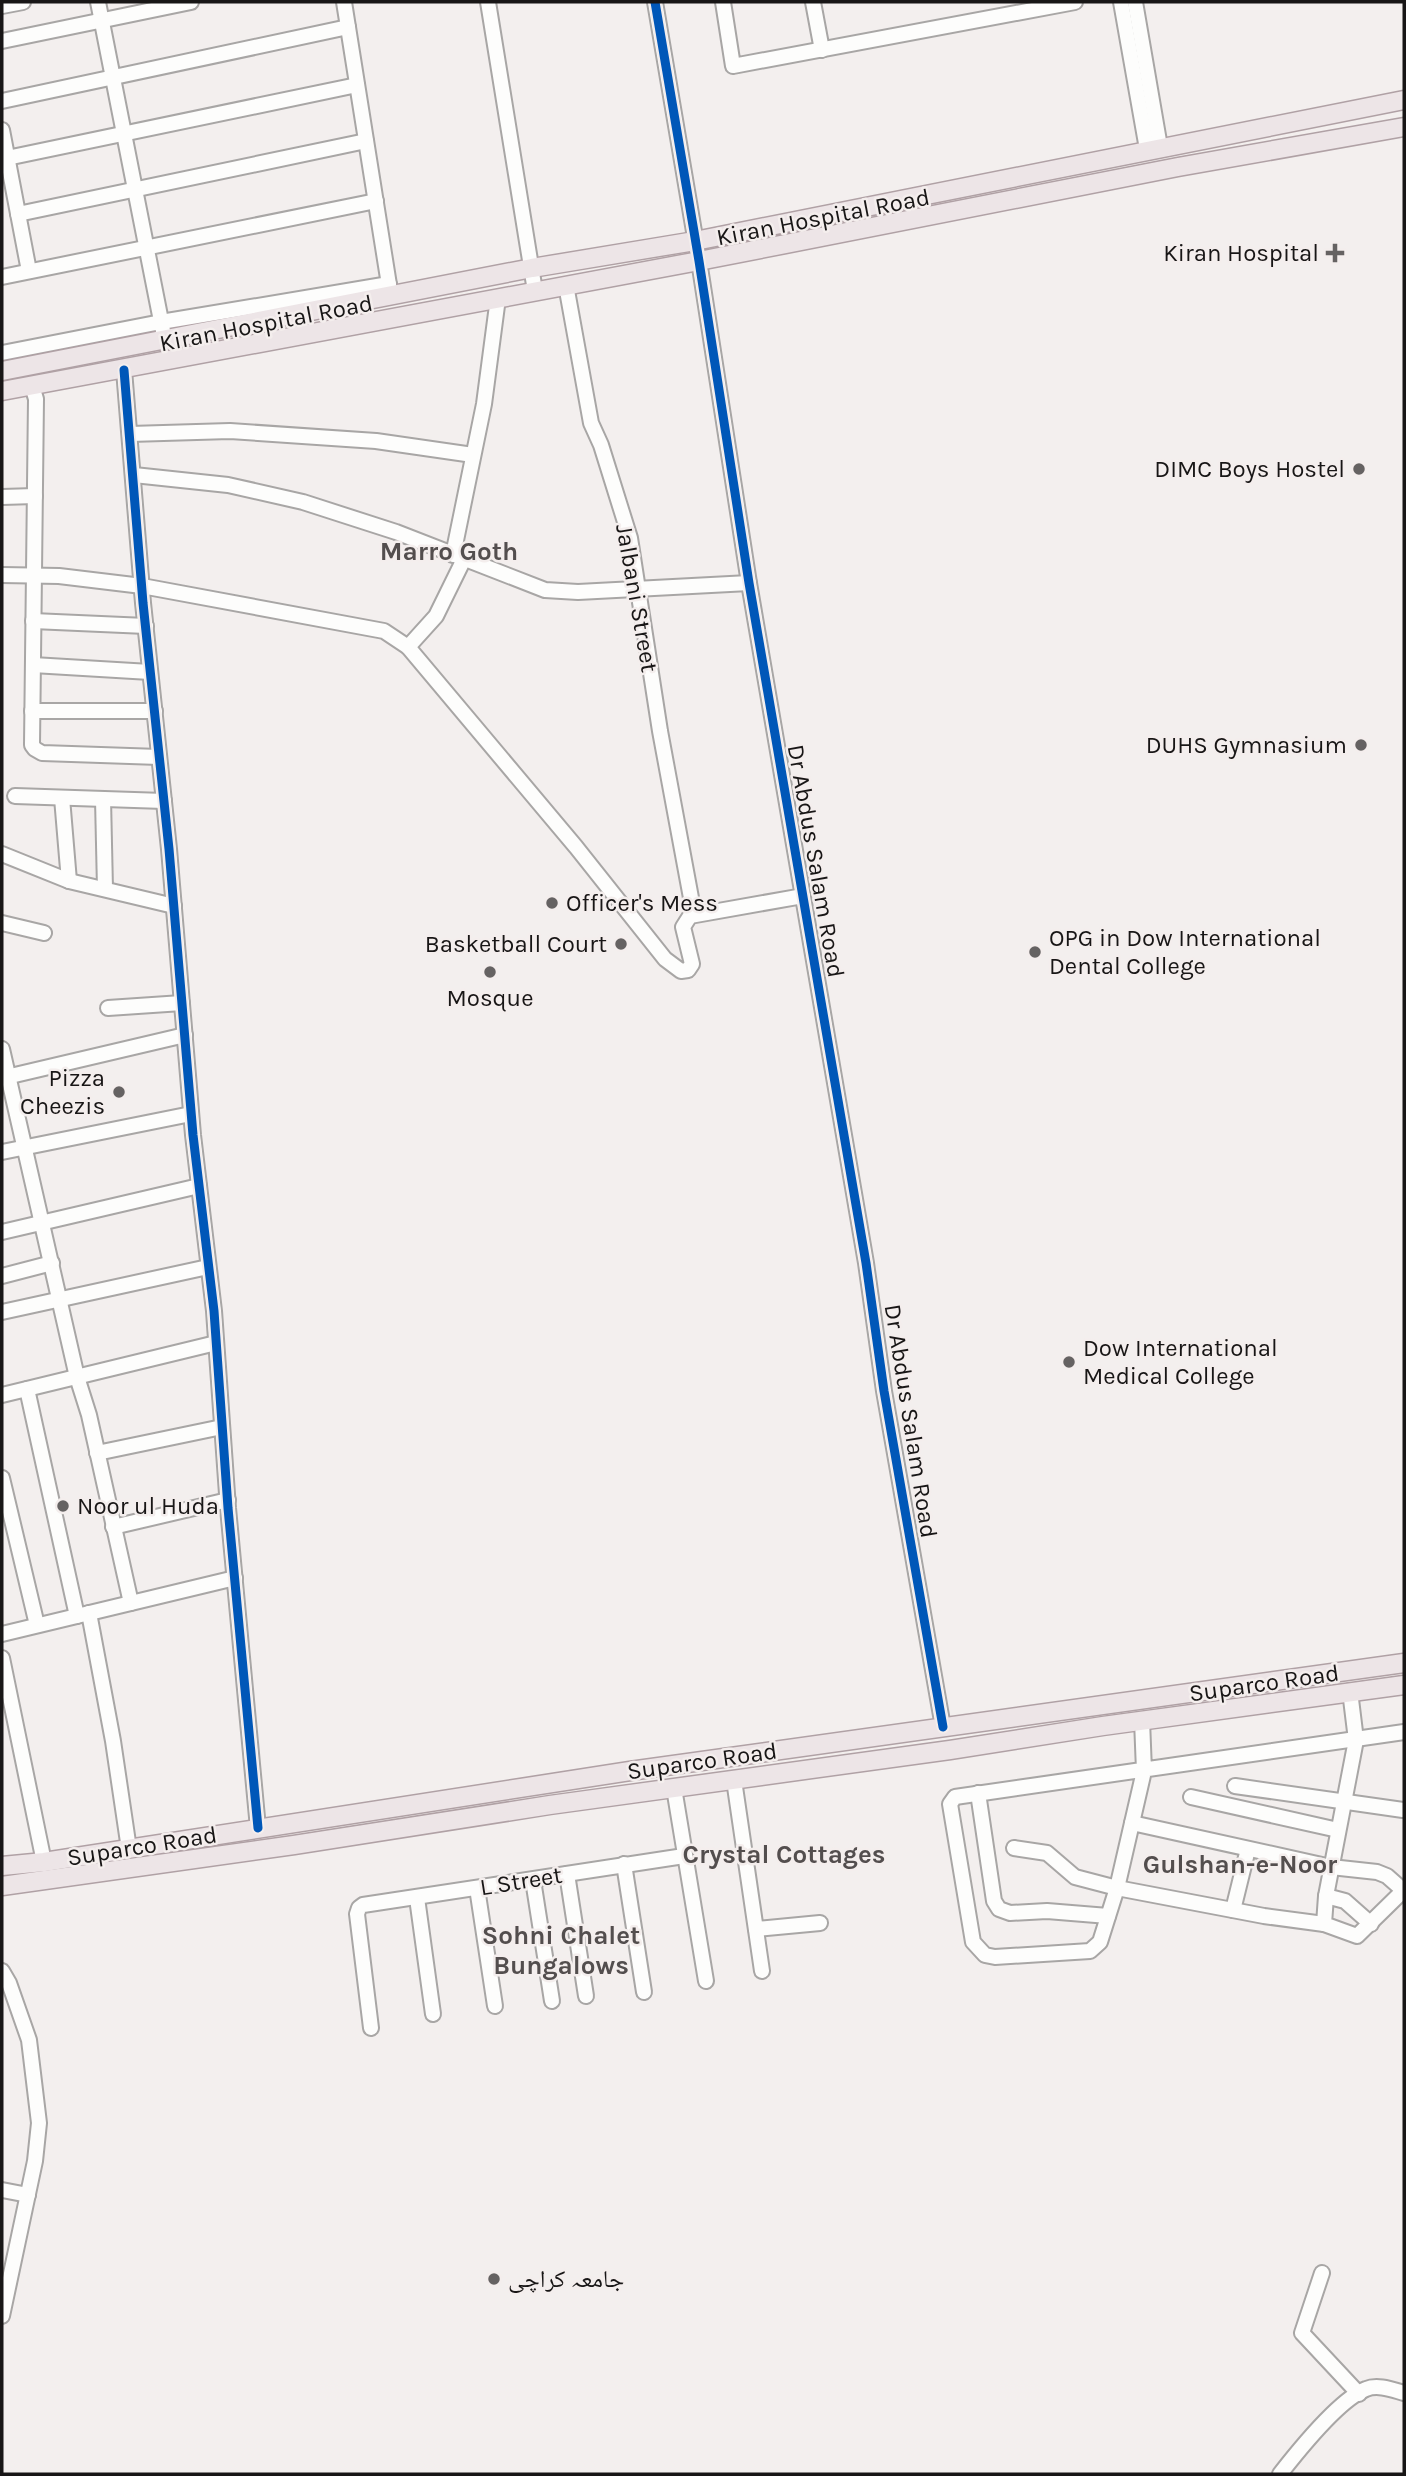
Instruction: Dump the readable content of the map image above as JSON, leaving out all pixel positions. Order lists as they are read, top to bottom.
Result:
{
  "streets": {
    "main road": ["Kiran Hospital Road", "Suparco Road"],
    "street": ["Jalbani Street", "Dr Abdus Salam Road", "L Street"]
  },
  "crossings": [
    ["Kiran Hospital Road", "Jalbani Street"],
    ["Kiran Hospital Road", "Dr Abdus Salam Road"],
    ["Dr Abdus Salam Road", "Suparco Road"]
  ],
  "districts": [
    "Marro Goth",
    "Crystal Cottages",
    "Gulshan-e-Noor",
    "Sohni Chalet Bungalows"
  ],
  "places": {
    "health": ["Kiran Hospital"],
    "other": [
      "DIMC Boys Hostel",
      "DUHS Gymnasium",
      "Officer's Mess",
      "Basketball Court",
      "OPG in Dow International Dental College",
      "Mosque",
      "Pizza Cheezis",
      "Dow International Medical College",
      "Noor ul Huda",
      "جامعہ کراچی"
    ]
  }
}
